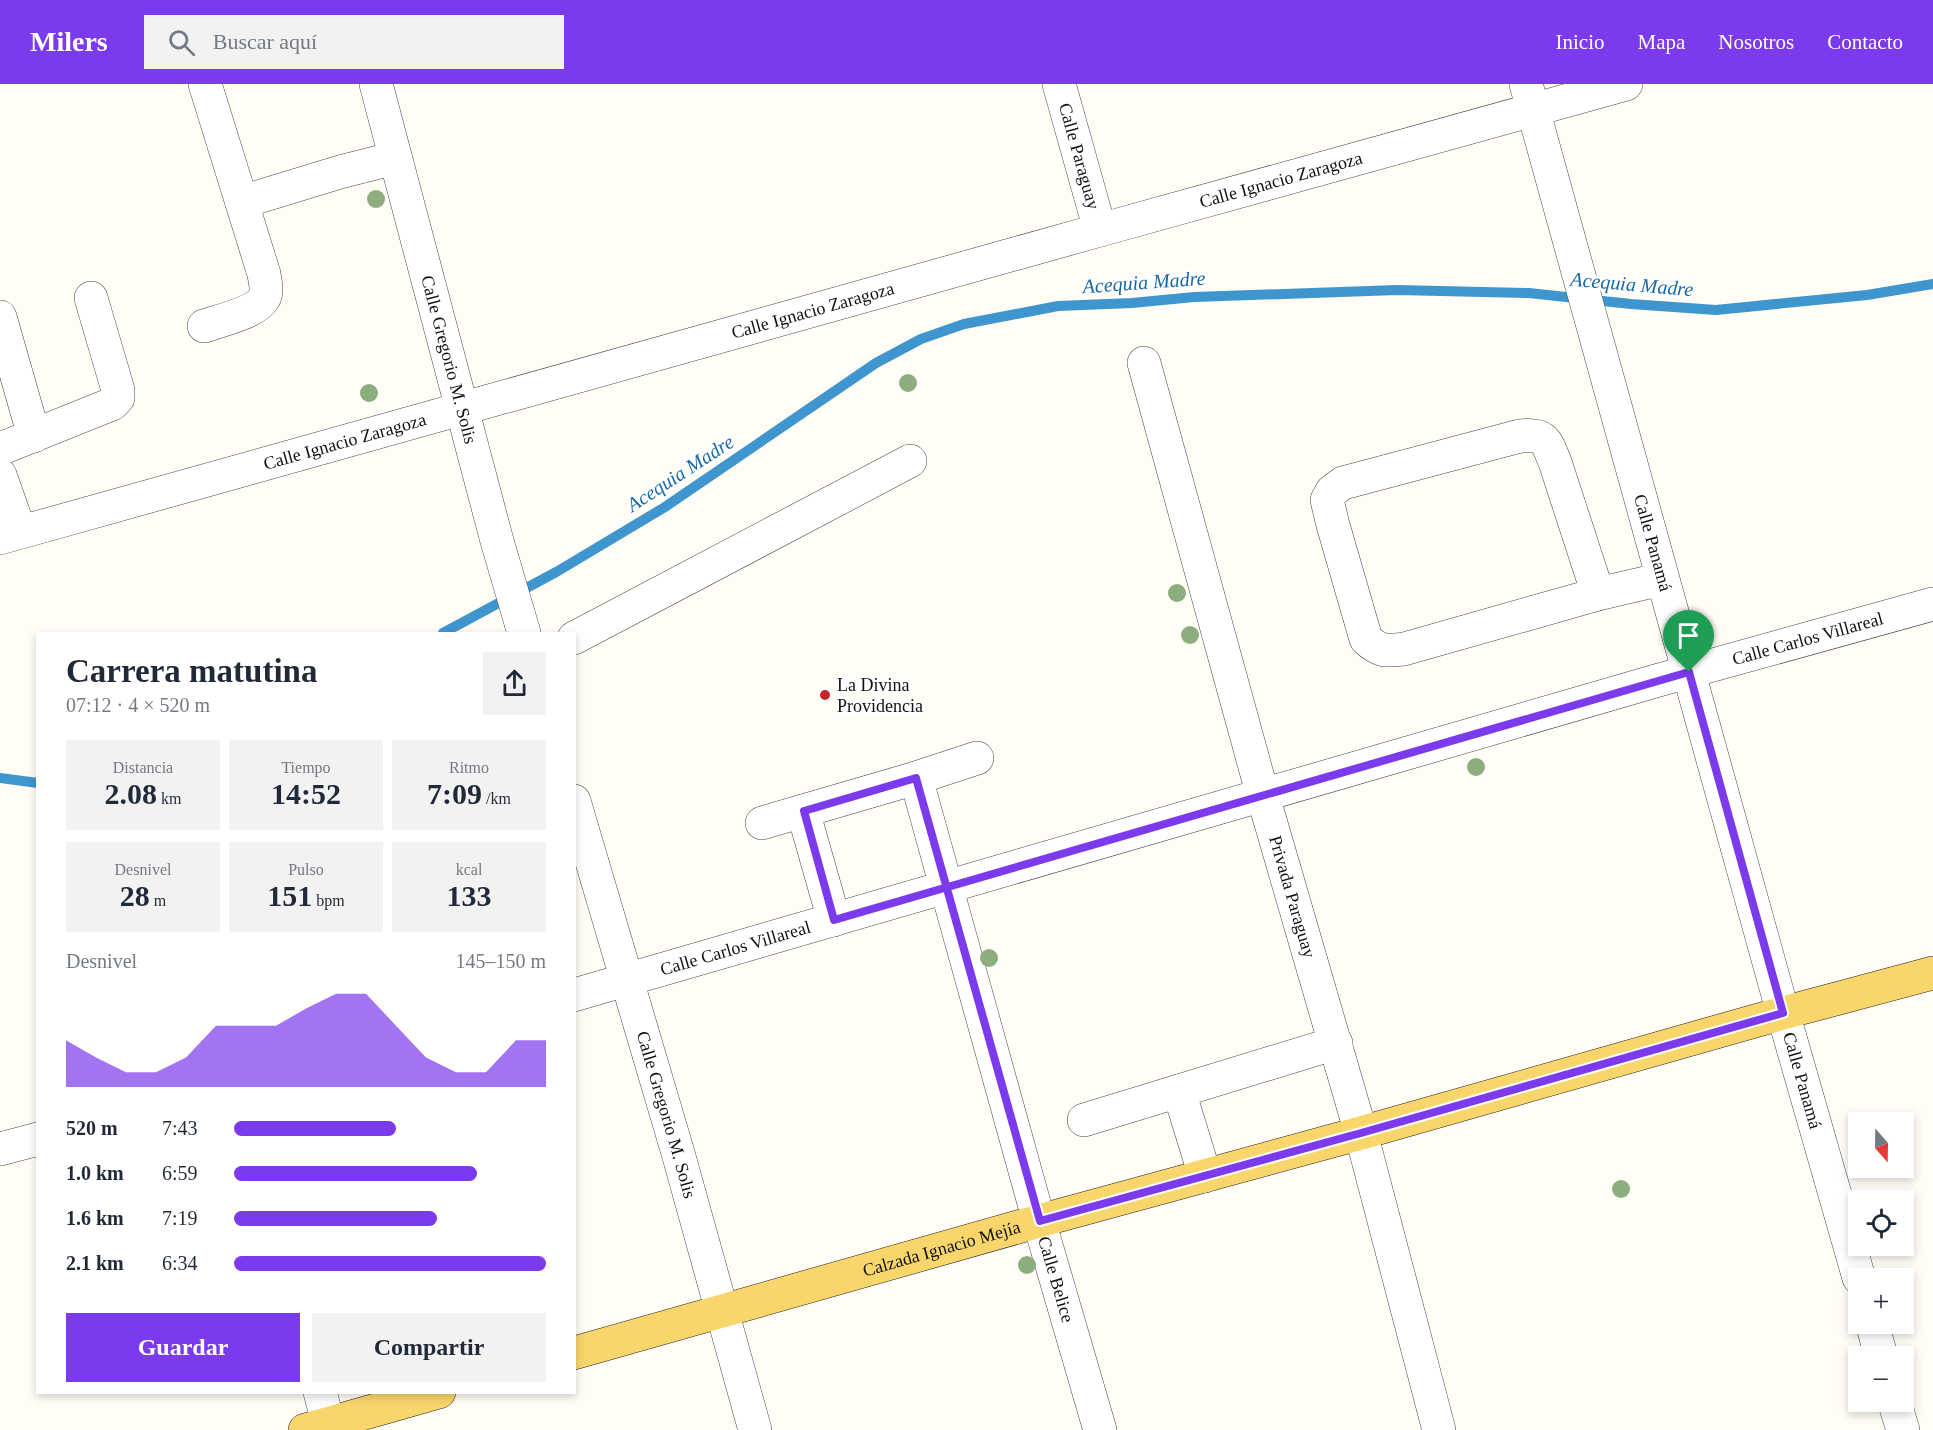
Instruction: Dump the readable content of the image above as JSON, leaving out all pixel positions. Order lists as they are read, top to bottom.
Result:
{
  "streets": {
    "main road": ["Calzada Ignacio Mejía"],
    "street": [
      "Calle Paraguay",
      "Calle Ignacio Zaragoza",
      "Calle Gregorio M. Solis",
      "Calle Panamá",
      "Calle Carlos Villareal",
      "Privada Paraguay",
      "Calle Belice"
    ]
  },
  "crossings": [
    ["Calle Paraguay", "Calle Ignacio Zaragoza"],
    ["Calle Ignacio Zaragoza", "Calle Gregorio M. Solis"],
    ["Calle Ignacio Zaragoza", "Calle Panamá"],
    ["Calle Gregorio M. Solis", "Calle Carlos Villareal"],
    ["Calle Gregorio M. Solis", "Calzada Ignacio Mejía"],
    ["Calle Panamá", "Calle Carlos Villareal"],
    ["Calle Panamá", "Calzada Ignacio Mejía"],
    ["Calle Carlos Villareal", "Privada Paraguay"],
    ["Calle Carlos Villareal", "Calle Belice"],
    ["Privada Paraguay", "Calzada Ignacio Mejía"],
    ["Calzada Ignacio Mejía", "Calle Belice"]
  ],
  "water": ["Acequia Madre"],
  "places": ["La Divina Providencia"],
  "north": "bottom",
  "page": {
    "header": "Milers",
    "search": "Buscar aquí",
    "nav": [
      "Inicio",
      "Mapa",
      "Nosotros",
      "Contacto"
    ],
    "heading": ["Carrera matutina", "07:12 · 4 × 520 m"],
    "stats": [
      ["Distancia", "2.08 km"],
      ["Tiempo", "14:52"],
      ["Ritmo", "7:09 /km"],
      ["Desnivel", "28 m"],
      ["Pulso", "151 bpm"],
      ["kcal", "133"]
    ],
    "chart": ["Desnivel", "145–150 m"],
    "list": [
      {
        "name": "520 m",
        "note": "7:43"
      },
      {
        "name": "1.0 km",
        "note": "6:59"
      },
      {
        "name": "1.6 km",
        "note": "7:19"
      },
      {
        "name": "2.1 km",
        "note": "6:34"
      }
    ],
    "map_buttons": ["+", "−"],
    "buttons": ["Guardar", "Compartir"]
  }
}
